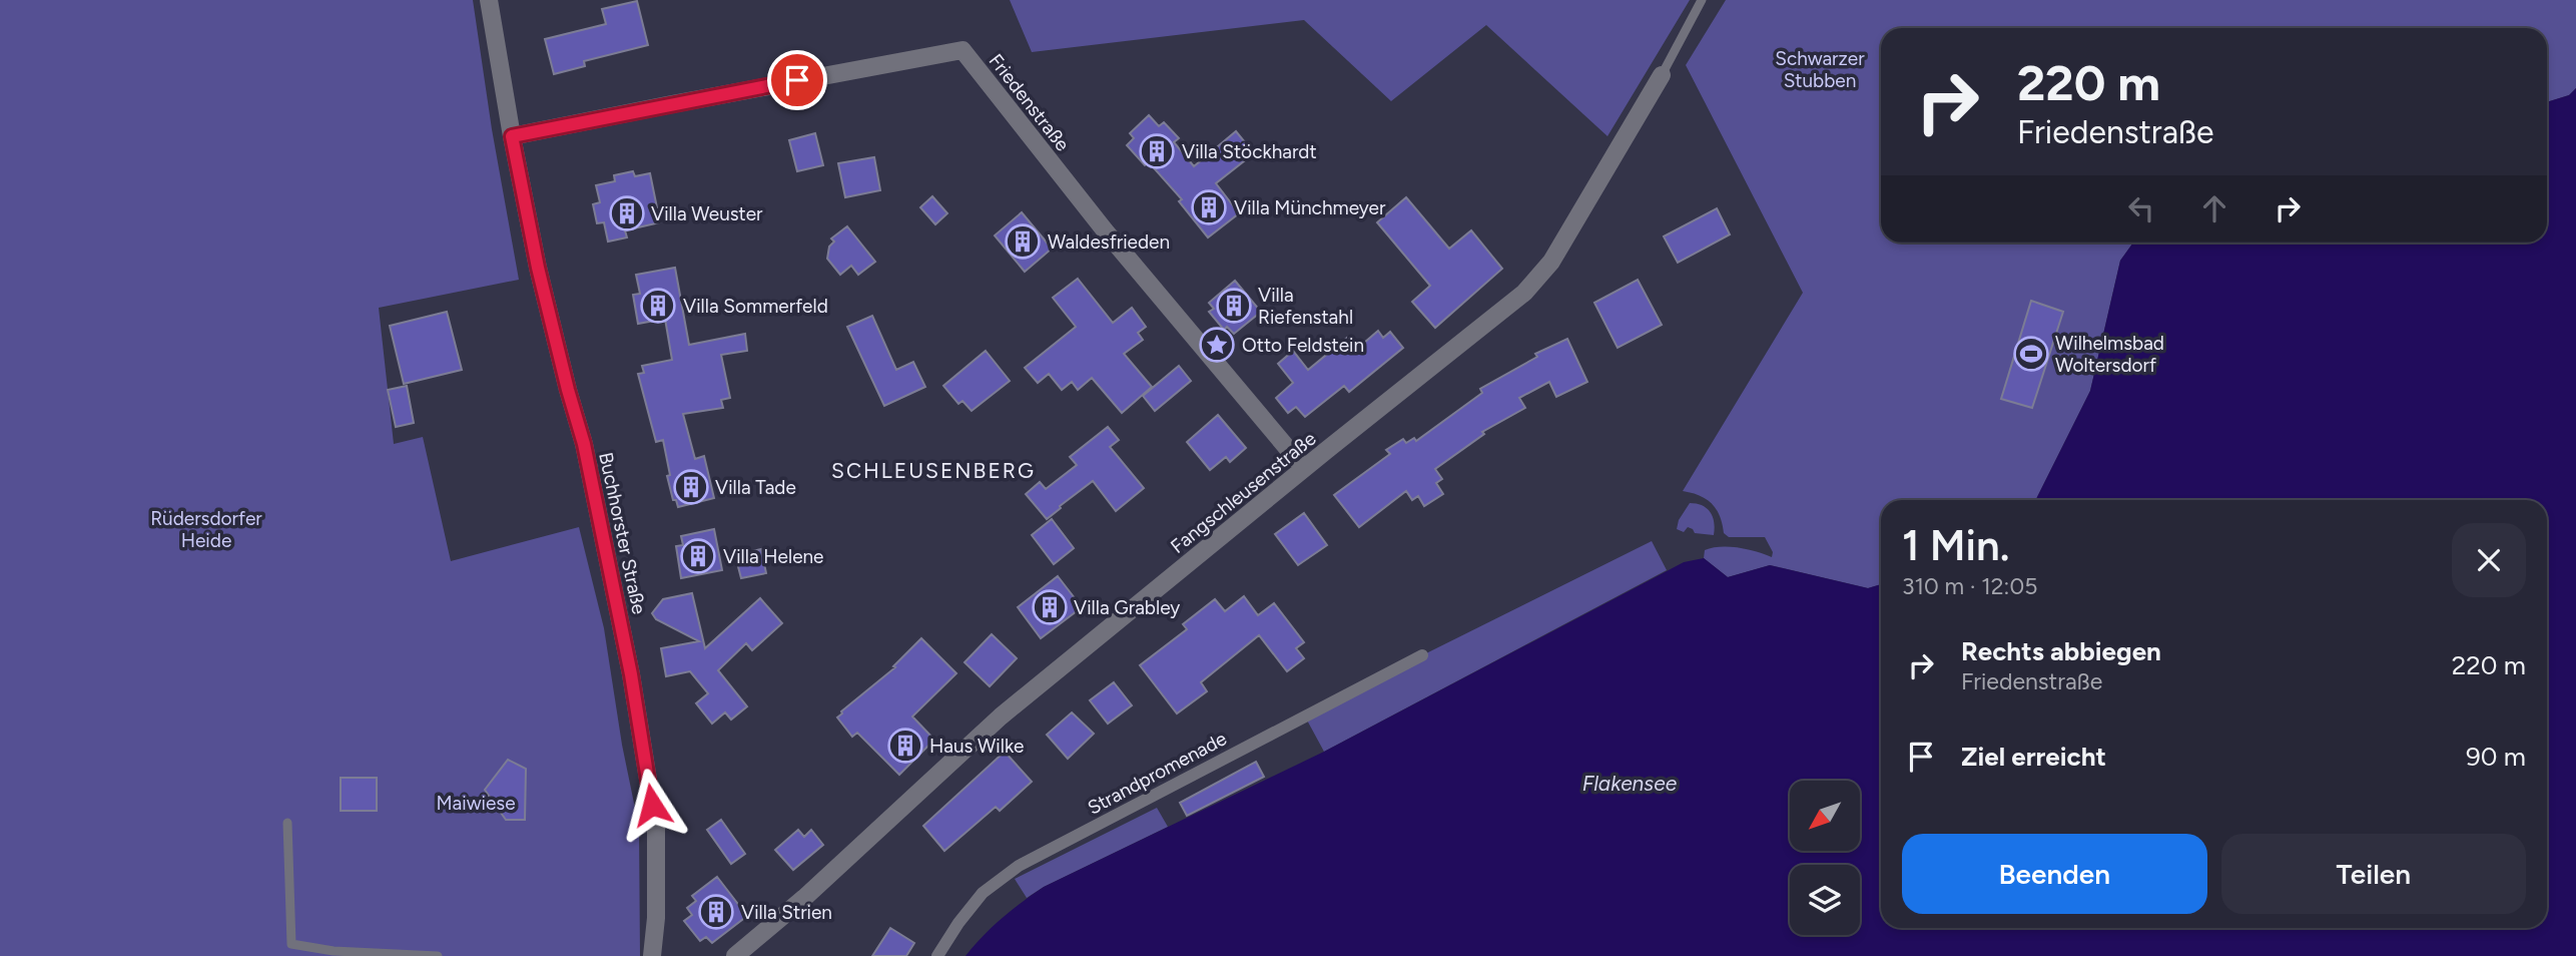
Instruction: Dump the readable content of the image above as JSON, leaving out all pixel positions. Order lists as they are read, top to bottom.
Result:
{
  "streets": {
    "street": [
      "Friedenstraße",
      "Fangschleusenstraße",
      "Buchhorster Straße",
      "Strandpromenade"
    ]
  },
  "crossings": [
    ["Friedenstraße", "Fangschleusenstraße"],
    ["Friedenstraße", "Buchhorster Straße"]
  ],
  "districts": ["SCHLEUSENBERG"],
  "water": ["Flakensee"],
  "parks": ["Schwarzer Stubben", "Rüdersdorfer Heide", "Maiwiese"],
  "places": {
    "building": [
      "Villa Stöckhardt",
      "Villa Münchmeyer",
      "Villa Weuster",
      "Waldesfrieden",
      "Villa Sommerfeld",
      "Villa Riefenstahl",
      "Villa Tade",
      "Villa Helene",
      "Villa Grabley",
      "Haus Wilke",
      "Villa Strien"
    ],
    "place": ["Otto Feldstein"],
    "sports": ["Wilhelmsbad Woltersdorf"]
  },
  "north": "bottom left",
  "page": {
    "turn": ["220 m", "Friedenstraße"],
    "heading": ["1 Min.", "310 m · 12:05"],
    "list": [
      {
        "name": "Rechts abbiegen",
        "note": "Friedenstraße",
        "value": "220 m"
      },
      {
        "name": "Ziel erreicht",
        "value": "90 m"
      }
    ],
    "buttons": ["Beenden", "Teilen"]
  }
}
